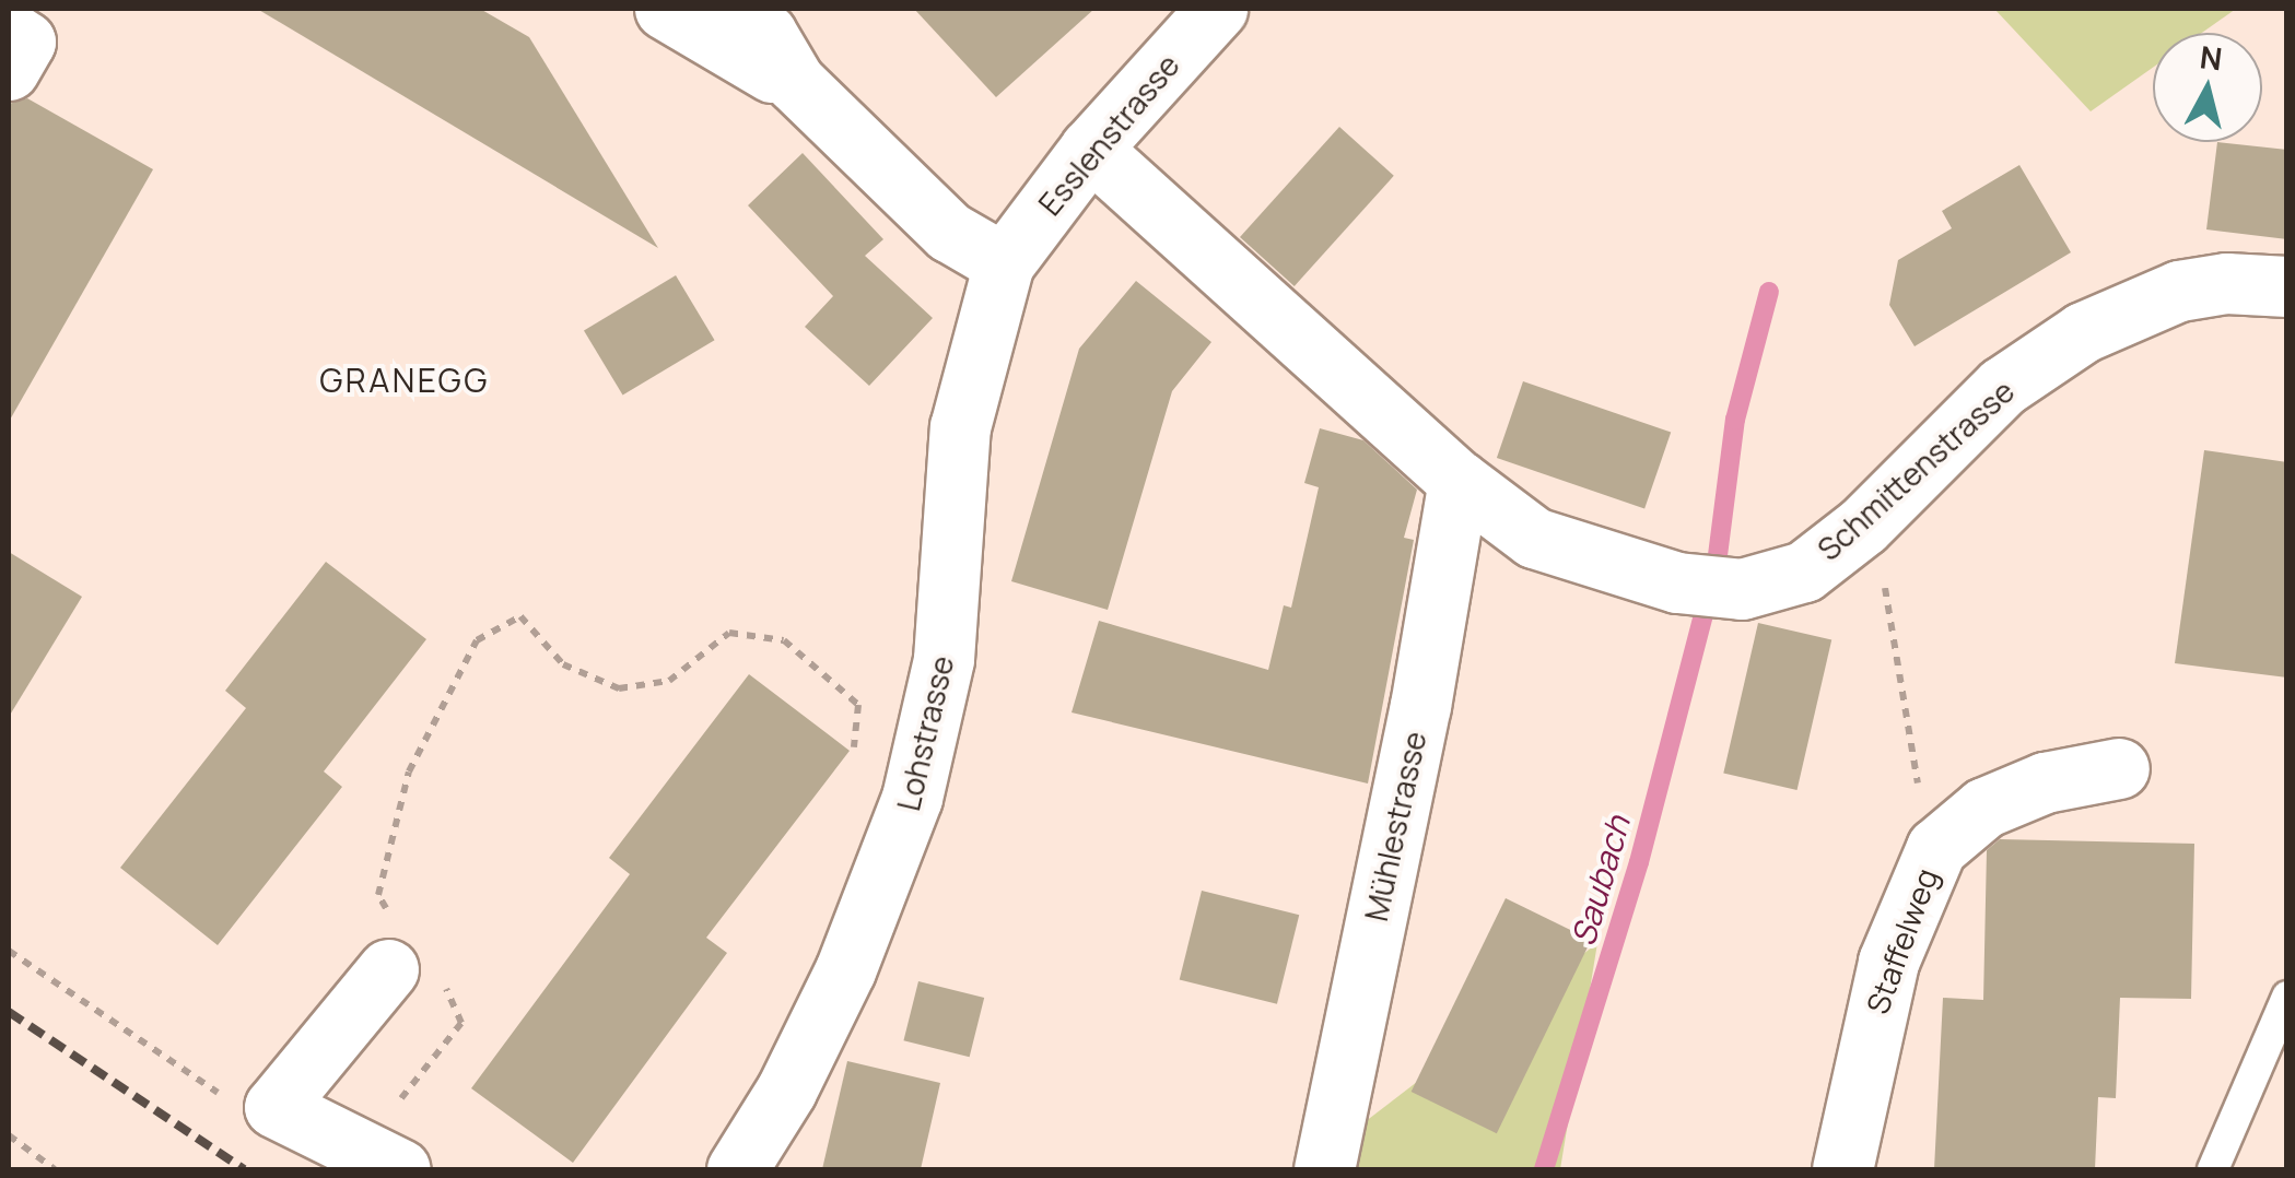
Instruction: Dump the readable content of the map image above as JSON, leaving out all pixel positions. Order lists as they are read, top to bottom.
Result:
{
  "streets": {
    "street": [
      "Esslenstrasse",
      "Schmittenstrasse",
      "Lohstrasse",
      "Mühlestrasse",
      "Staffelweg"
    ]
  },
  "crossings": [
    ["Esslenstrasse", "Schmittenstrasse"],
    ["Esslenstrasse", "Lohstrasse"],
    ["Schmittenstrasse", "Mühlestrasse"]
  ],
  "districts": ["GRANEGG"],
  "water": ["Saubach"],
  "north": "top"
}
